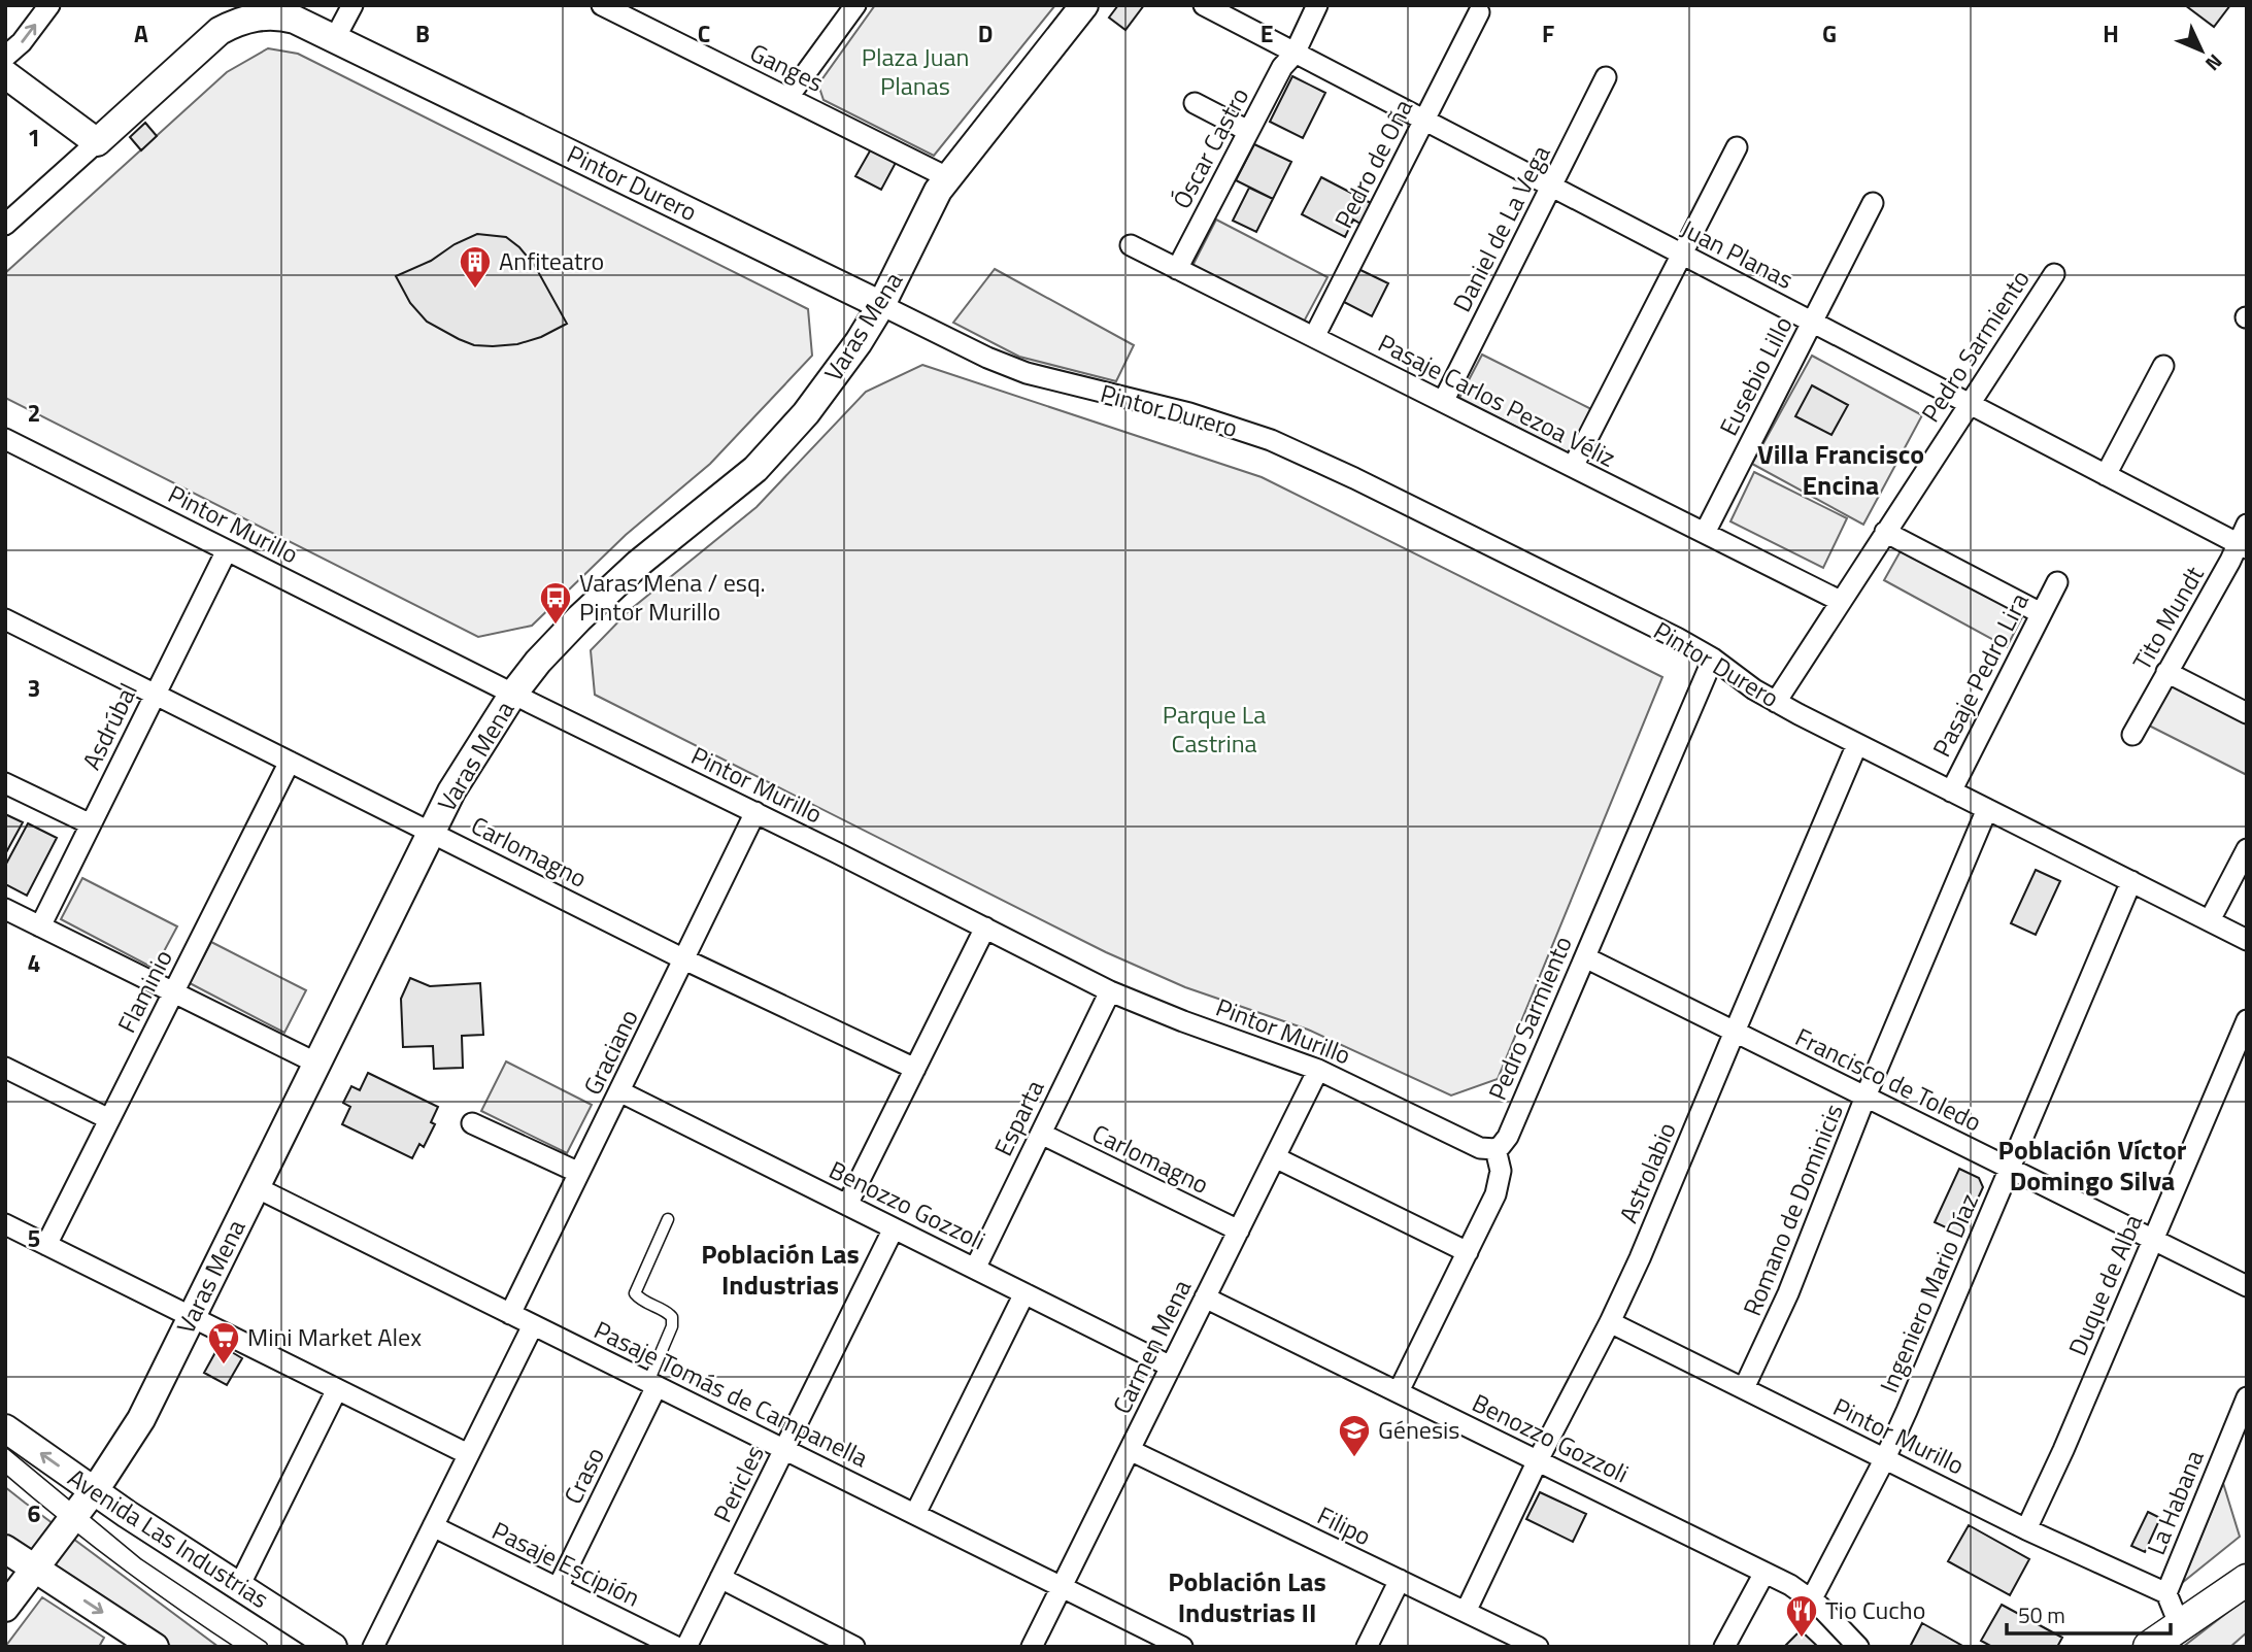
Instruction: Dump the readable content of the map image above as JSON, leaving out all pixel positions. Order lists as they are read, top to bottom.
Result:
{
  "streets": {
    "street": [
      "Ganges",
      "Óscar Castro",
      "Pedro de Oña",
      "Pintor Durero",
      "Daniel de La Vega",
      "Juan Planas",
      "Varas Mena",
      "Pedro Sarmiento",
      "Eusebio Lillo",
      "Pasaje Carlos Pezoa Véliz",
      "Pintor Murillo",
      "Tito Mundt",
      "Pasaje Pedro Lira",
      "Asdrúbal",
      "Carlomagno",
      "Flaminio",
      "Graciano",
      "Francisco de Toledo",
      "Esparta",
      "Astrolabio",
      "Benozzo Gozzoli",
      "Romano de Dominicis",
      "Duque de Alba",
      "Ingeniero Mario Díaz",
      "Carmen Mena",
      "Pasaje Tomás de Campanella",
      "Craso",
      "Pericles",
      "La Habana",
      "Filipo",
      "Avenida Las Industrias",
      "Pasaje Escipión"
    ]
  },
  "crossings": [
    ["Ganges", "Varas Mena"],
    ["Óscar Castro", "Juan Planas"],
    ["Óscar Castro", "Pasaje Carlos Pezoa Véliz"],
    ["Pedro de Oña", "Juan Planas"],
    ["Pedro de Oña", "Pasaje Carlos Pezoa Véliz"],
    ["Pintor Durero", "Varas Mena"],
    ["Pintor Durero", "Pedro Sarmiento"],
    ["Pintor Durero", "Pasaje Pedro Lira"],
    ["Pintor Durero", "Astrolabio"],
    ["Pintor Durero", "Romano de Dominicis"],
    ["Pintor Durero", "Ingeniero Mario Díaz"],
    ["Daniel de La Vega", "Juan Planas"],
    ["Daniel de La Vega", "Pasaje Carlos Pezoa Véliz"],
    ["Juan Planas", "Pedro Sarmiento"],
    ["Juan Planas", "Eusebio Lillo"],
    ["Juan Planas", "Tito Mundt"],
    ["Varas Mena", "Pintor Murillo"],
    ["Varas Mena", "Carlomagno"],
    ["Varas Mena", "Pasaje Tomás de Campanella"],
    ["Varas Mena", "Avenida Las Industrias"],
    ["Pedro Sarmiento", "Pasaje Carlos Pezoa Véliz"],
    ["Pedro Sarmiento", "Pintor Murillo"],
    ["Pedro Sarmiento", "Francisco de Toledo"],
    ["Eusebio Lillo", "Pasaje Carlos Pezoa Véliz"],
    ["Pintor Murillo", "Asdrúbal"],
    ["Pintor Murillo", "Graciano"],
    ["Pintor Murillo", "Esparta"],
    ["Pintor Murillo", "Astrolabio"],
    ["Pintor Murillo", "Romano de Dominicis"],
    ["Pintor Murillo", "Duque de Alba"],
    ["Pintor Murillo", "Ingeniero Mario Díaz"],
    ["Pintor Murillo", "Carmen Mena"],
    ["Pintor Murillo", "La Habana"],
    ["Asdrúbal", "Carlomagno"],
    ["Carlomagno", "Flaminio"],
    ["Carlomagno", "Graciano"],
    ["Carlomagno", "Esparta"],
    ["Carlomagno", "Carmen Mena"],
    ["Graciano", "Benozzo Gozzoli"],
    ["Graciano", "Pasaje Tomás de Campanella"],
    ["Francisco de Toledo", "Astrolabio"],
    ["Francisco de Toledo", "Romano de Dominicis"],
    ["Francisco de Toledo", "Duque de Alba"],
    ["Francisco de Toledo", "Ingeniero Mario Díaz"],
    ["Esparta", "Benozzo Gozzoli"],
    ["Astrolabio", "Benozzo Gozzoli"],
    ["Astrolabio", "Filipo"],
    ["Benozzo Gozzoli", "Ingeniero Mario Díaz"],
    ["Benozzo Gozzoli", "Carmen Mena"],
    ["Benozzo Gozzoli", "Pericles"],
    ["Carmen Mena", "Pasaje Tomás de Campanella"],
    ["Carmen Mena", "Filipo"],
    ["Pasaje Tomás de Campanella", "Craso"],
    ["Pasaje Tomás de Campanella", "Pericles"],
    ["Craso", "Pasaje Escipión"]
  ],
  "districts": [
    "Villa Francisco Encina",
    "Población Víctor Domingo Silva",
    "Población Las Industrias",
    "Población Las Industrias II"
  ],
  "parks": ["Plaza Juan Planas", "Parque La Castrina"],
  "places": {
    "building": ["Anfiteatro"],
    "bus stop": ["Varas Mena / esq. Pintor Murillo"],
    "supermarket": ["Mini Market Alex"],
    "school or university": ["Génesis"],
    "restaurant": ["Tio Cucho"]
  },
  "scale_bar": "50 m",
  "north": "bottom right",
  "grid": {
    "columns": [
      "A",
      "B",
      "C",
      "D",
      "E",
      "F",
      "G",
      "H"
    ],
    "rows": [
      "1",
      "2",
      "3",
      "4",
      "5",
      "6"
    ]
  }
}
